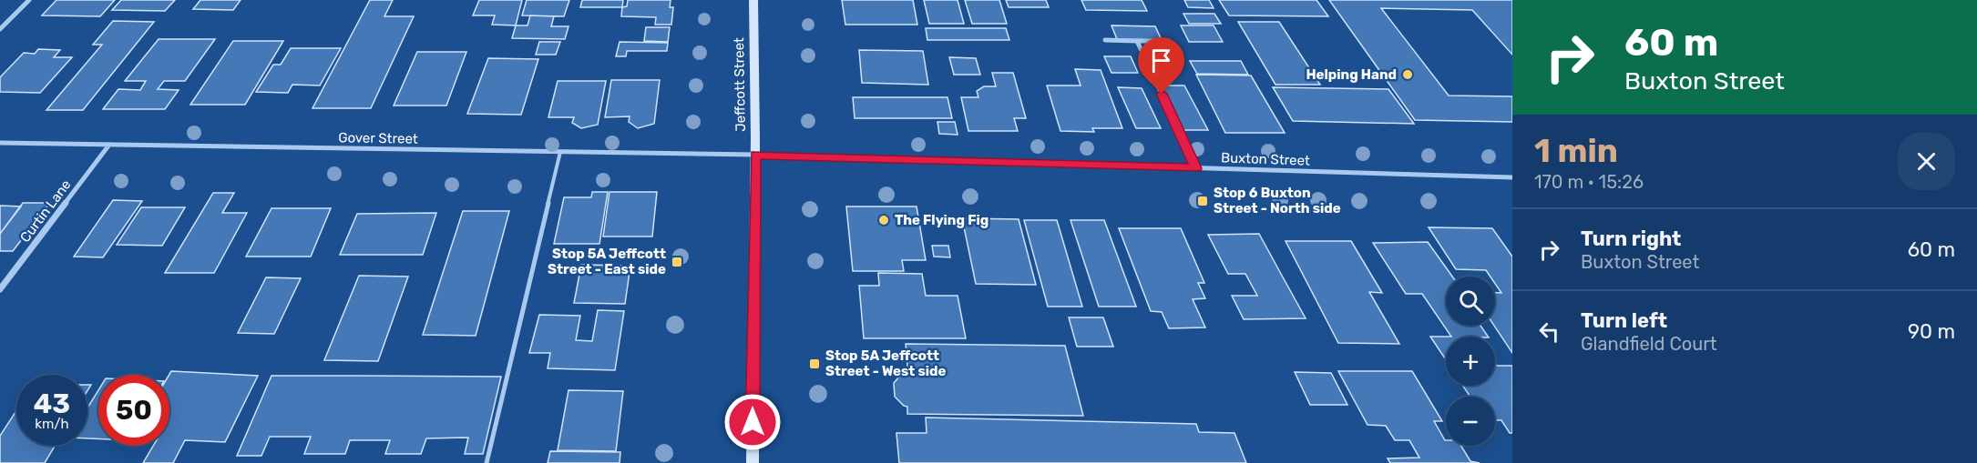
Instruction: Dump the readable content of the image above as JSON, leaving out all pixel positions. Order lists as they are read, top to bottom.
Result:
{
  "streets": {
    "main road": ["Jeffcott Street"],
    "street": ["Gover Street", "Buxton Street", "Curtin Lane"]
  },
  "crossings": [
    ["Jeffcott Street", "Gover Street"],
    ["Jeffcott Street", "Buxton Street"],
    ["Gover Street", "Buxton Street"],
    ["Gover Street", "Curtin Lane"]
  ],
  "places": {
    "other": ["Helping Hand", "The Flying Fig"],
    "transit": ["Stop 6 Buxton Street - North side", "Stop 5A Jeffcott Street - East side", "Stop 5A Jeffcott Street - West side"]
  },
  "page": {
    "turn": ["60 m", "Buxton Street"],
    "heading": ["1 min", "170 m · 15:26"],
    "list": [
      {
        "name": "Turn right",
        "note": "Buxton Street",
        "value": "60 m"
      },
      {
        "name": "Turn left",
        "note": "Glandfield Court",
        "value": "90 m"
      }
    ],
    "map_buttons": ["+", "−"],
    "speed": "43 km/h",
    "limit": "50"
  }
}
